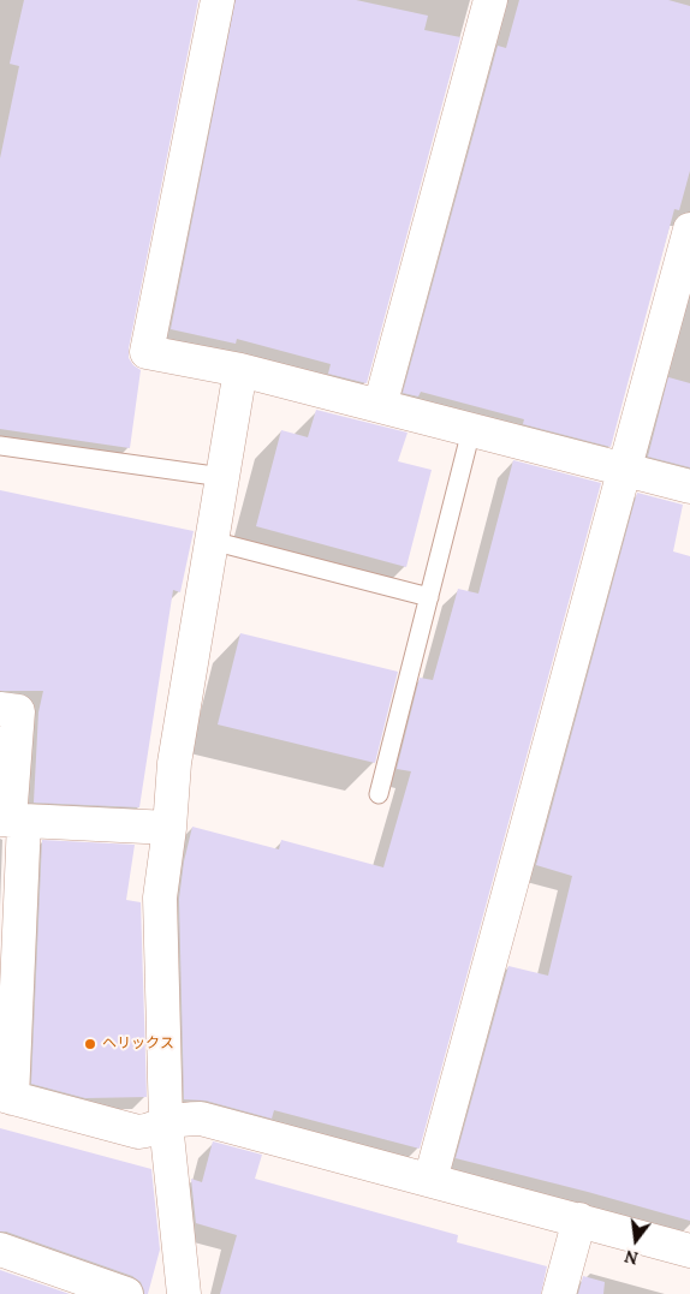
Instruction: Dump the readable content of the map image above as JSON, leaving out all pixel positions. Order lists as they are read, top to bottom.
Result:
{
  "places": ["ヘリックス"],
  "north": "bottom"
}
